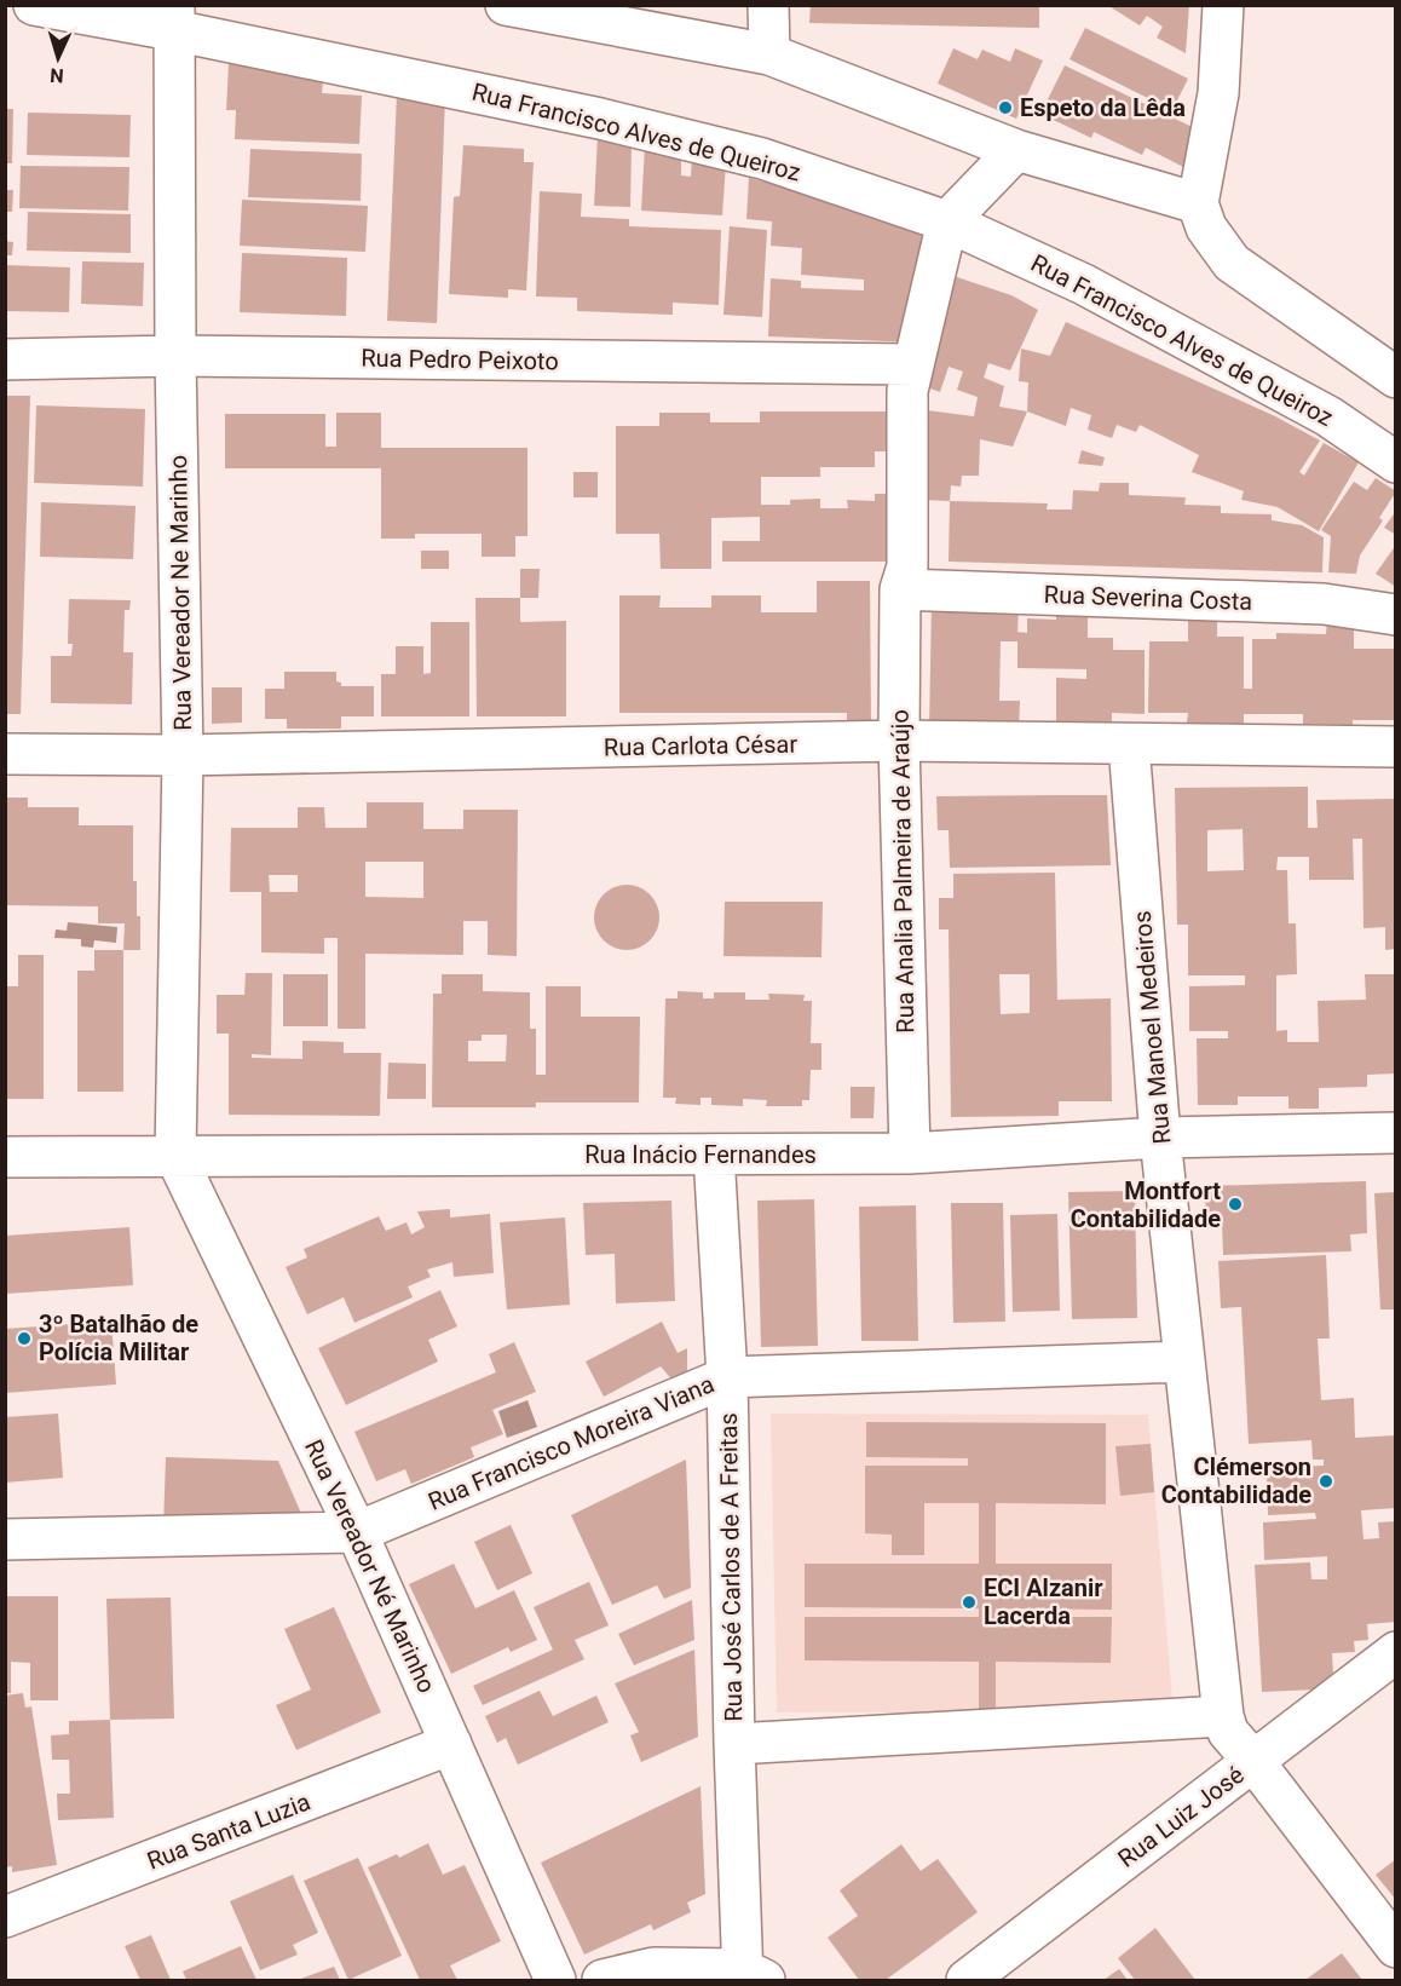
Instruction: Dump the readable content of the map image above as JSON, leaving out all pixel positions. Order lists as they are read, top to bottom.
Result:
{
  "streets": {
    "street": [
      "Rua Francisco Alves de Queiroz",
      "Rua Pedro Peixoto",
      "Rua Vereador Ne Marinho",
      "Rua Severina Costa",
      "Rua Carlota César",
      "Rua Analia Palmeira de Araújo",
      "Rua Manoel Medeiros",
      "Rua Inácio Fernandes",
      "Rua Francisco Moreira Viana",
      "Rua Vereador Né Marinho",
      "Rua José Carlos de A Freitas",
      "Rua Luiz José",
      "Rua Santa Luzia"
    ]
  },
  "crossings": [
    ["Rua Francisco Alves de Queiroz", "Rua Vereador Ne Marinho"],
    ["Rua Francisco Alves de Queiroz", "Rua Analia Palmeira de Araújo"],
    ["Rua Pedro Peixoto", "Rua Vereador Ne Marinho"],
    ["Rua Pedro Peixoto", "Rua Analia Palmeira de Araújo"],
    ["Rua Vereador Ne Marinho", "Rua Carlota César"],
    ["Rua Vereador Ne Marinho", "Rua Inácio Fernandes"],
    ["Rua Vereador Ne Marinho", "Rua Vereador Né Marinho"],
    ["Rua Severina Costa", "Rua Analia Palmeira de Araújo"],
    ["Rua Carlota César", "Rua Analia Palmeira de Araújo"],
    ["Rua Carlota César", "Rua Manoel Medeiros"],
    ["Rua Analia Palmeira de Araújo", "Rua Inácio Fernandes"],
    ["Rua Manoel Medeiros", "Rua Inácio Fernandes"],
    ["Rua Manoel Medeiros", "Rua Francisco Moreira Viana"],
    ["Rua Manoel Medeiros", "Rua Luiz José"],
    ["Rua Inácio Fernandes", "Rua Vereador Né Marinho"],
    ["Rua Inácio Fernandes", "Rua José Carlos de A Freitas"],
    ["Rua Francisco Moreira Viana", "Rua Vereador Né Marinho"],
    ["Rua Francisco Moreira Viana", "Rua José Carlos de A Freitas"],
    ["Rua Vereador Né Marinho", "Rua Santa Luzia"]
  ],
  "places": [
    "Espeto da Lêda",
    "Montfort Contabilidade",
    "3º Batalhão de Polícia Militar",
    "Clémerson Contabilidade",
    "ECI Alzanir Lacerda"
  ],
  "north": "bottom"
}
